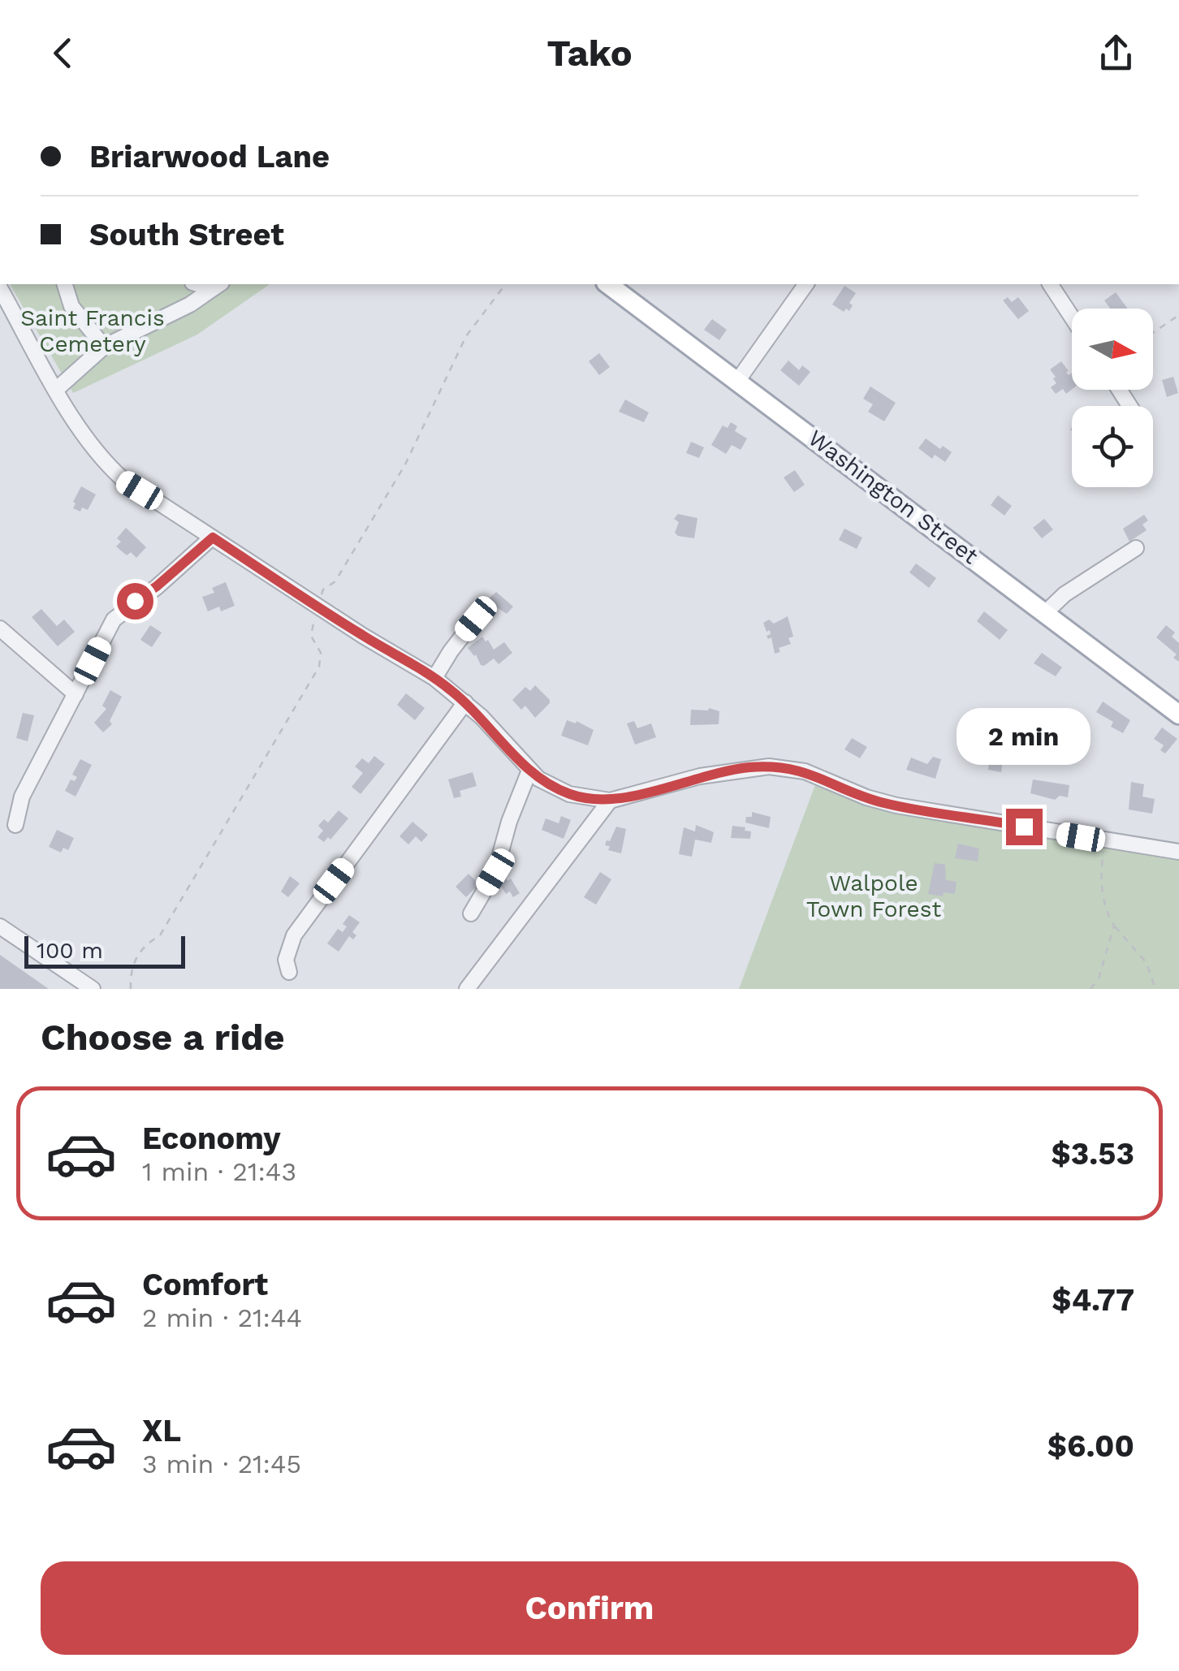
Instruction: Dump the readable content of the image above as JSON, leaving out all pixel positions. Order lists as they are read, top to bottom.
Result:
{
  "streets": {
    "main road": ["Washington Street"]
  },
  "parks": ["Saint Francis Cemetery", "Walpole Town Forest"],
  "scale_bar": "100 m",
  "north": "right",
  "page": {
    "header": "Tako",
    "banner": ["Briarwood Lane", "South Street"],
    "bubble": "2 min",
    "scale": "100 m",
    "heading": "Choose a ride",
    "list": [
      {
        "name": "Economy",
        "note": "1 min · 21:43",
        "value": "$3.53"
      },
      {
        "name": "Comfort",
        "note": "2 min · 21:44",
        "value": "$4.77"
      },
      {
        "name": "XL",
        "note": "3 min · 21:45",
        "value": "$6.00"
      }
    ],
    "buttons": "Confirm"
  }
}
